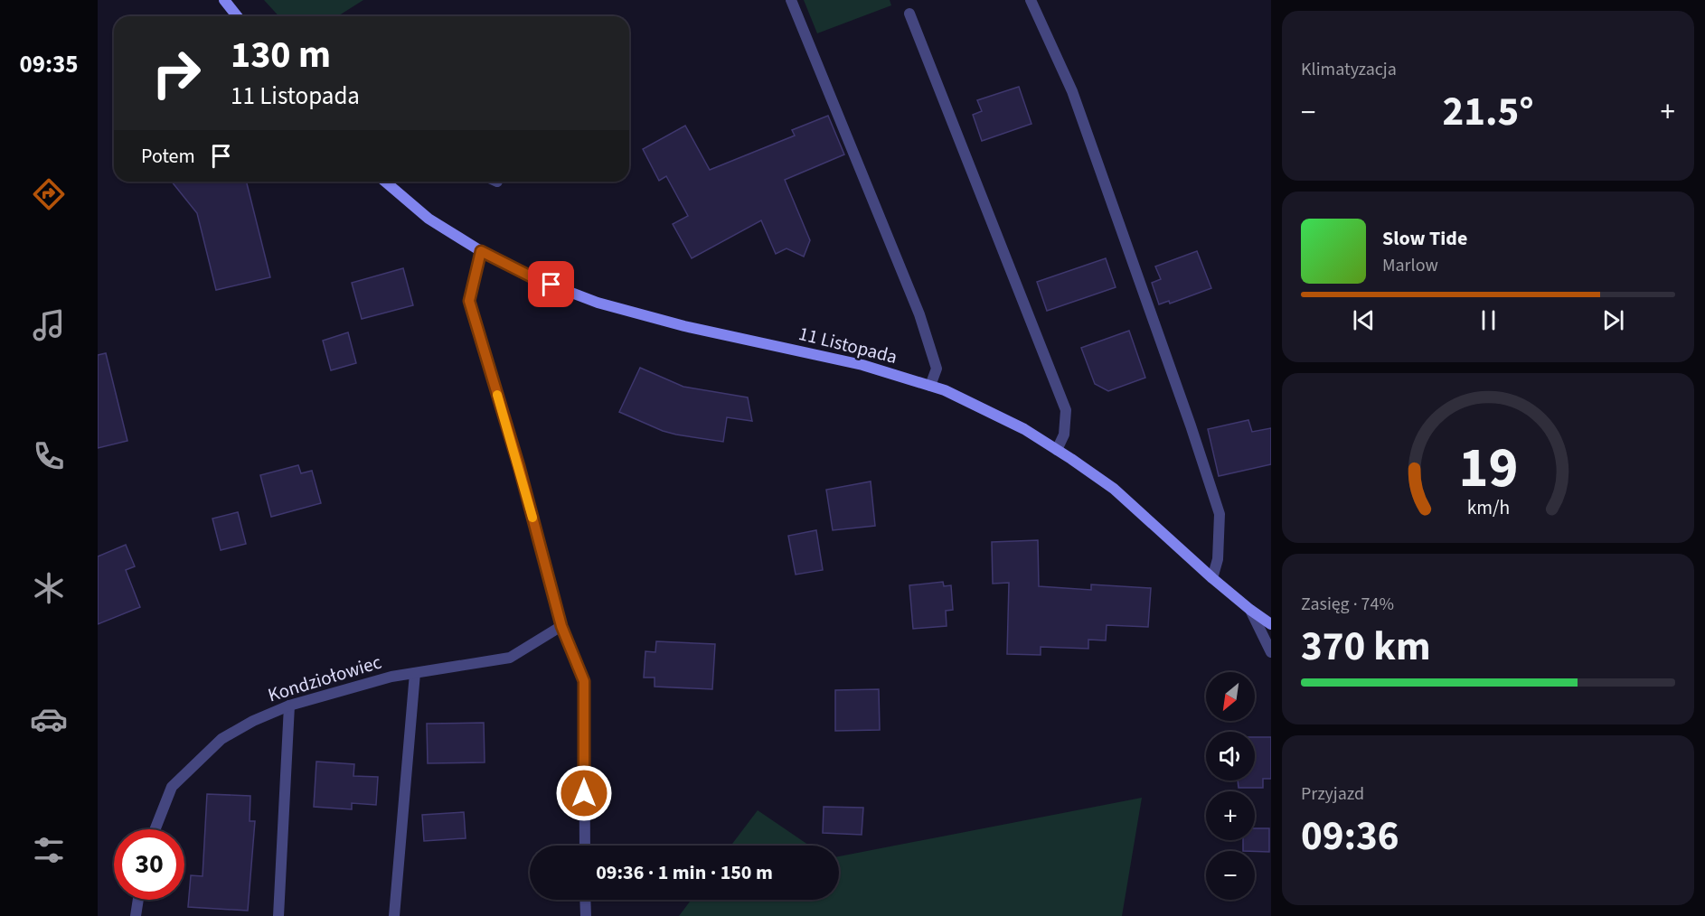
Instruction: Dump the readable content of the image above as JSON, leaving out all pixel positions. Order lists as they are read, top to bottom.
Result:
{
  "streets": {
    "main road": ["11 Listopada"],
    "street": ["Kondziołowiec"]
  },
  "north": "bottom left",
  "page": {
    "tabs": "09:35",
    "tile": [
      "Klimatyzacja",
      ["Zasięg · 74%", "370 km"],
      ["Przyjazd", "09:36"]
    ],
    "turn": ["130 m", "11 Listopada"],
    "heat": ["−", "21.5°", "+"],
    "then": "Potem",
    "song": ["Slow Tide", "Marlow"],
    "map_buttons": ["+", "−"],
    "limit": "30",
    "trip": "09:36 · 1 min · 150 m",
    "gauge": ["19", "km/h"]
  }
}
